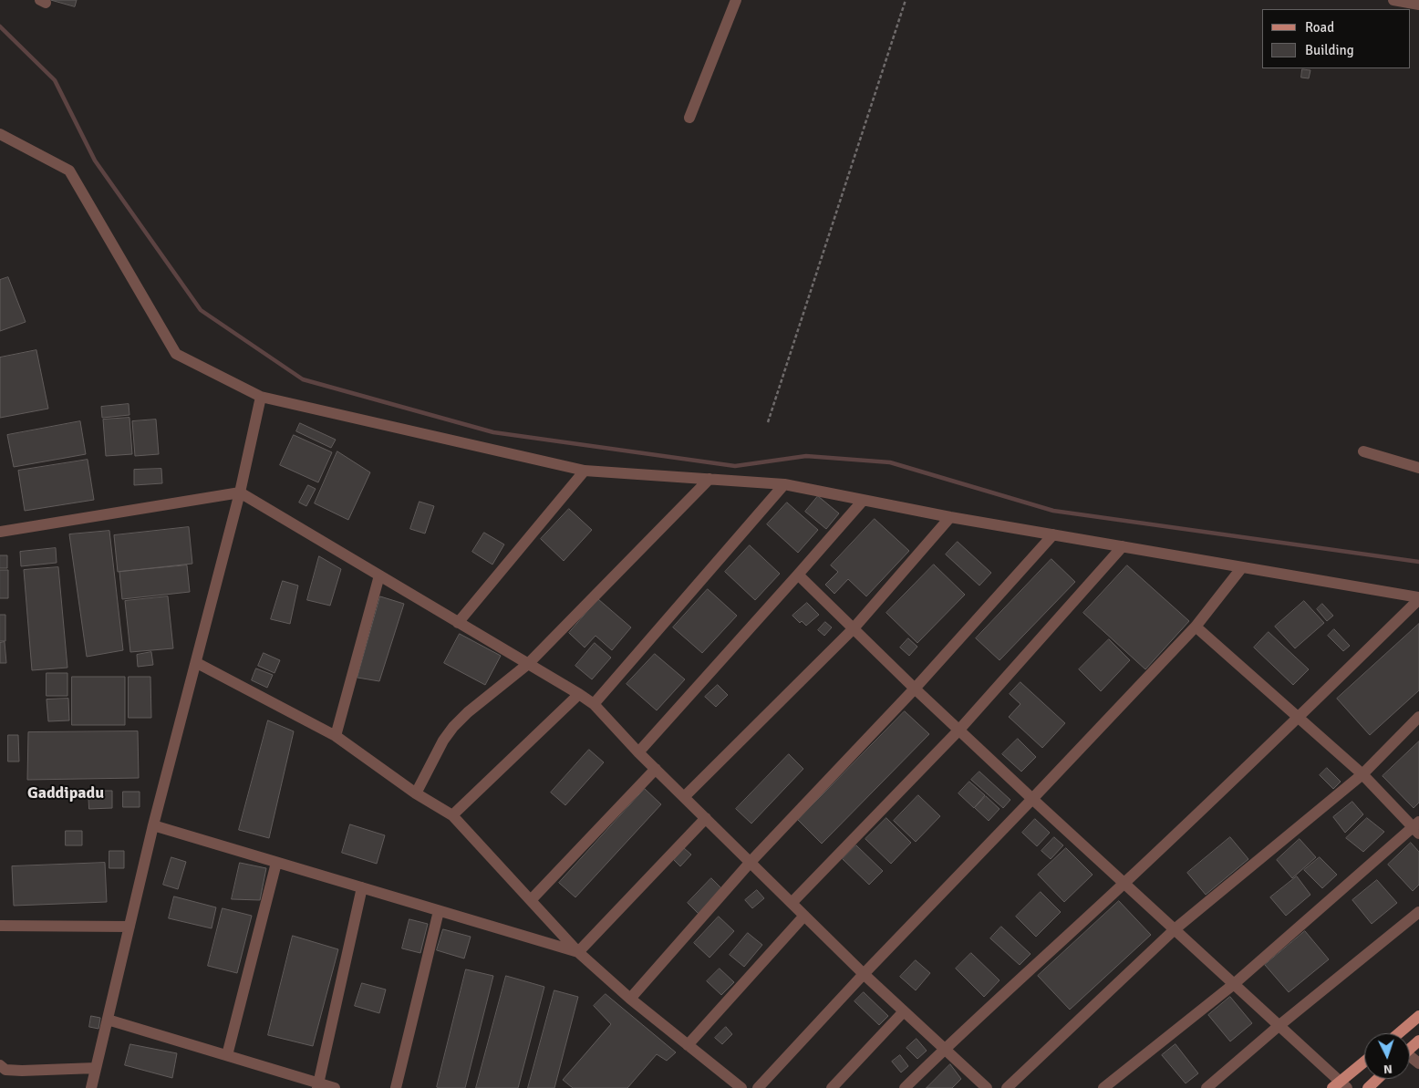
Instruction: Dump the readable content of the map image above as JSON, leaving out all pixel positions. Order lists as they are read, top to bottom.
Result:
{
  "districts": ["Gaddipadu"],
  "legend": ["Road", "Building"],
  "north": "bottom"
}
